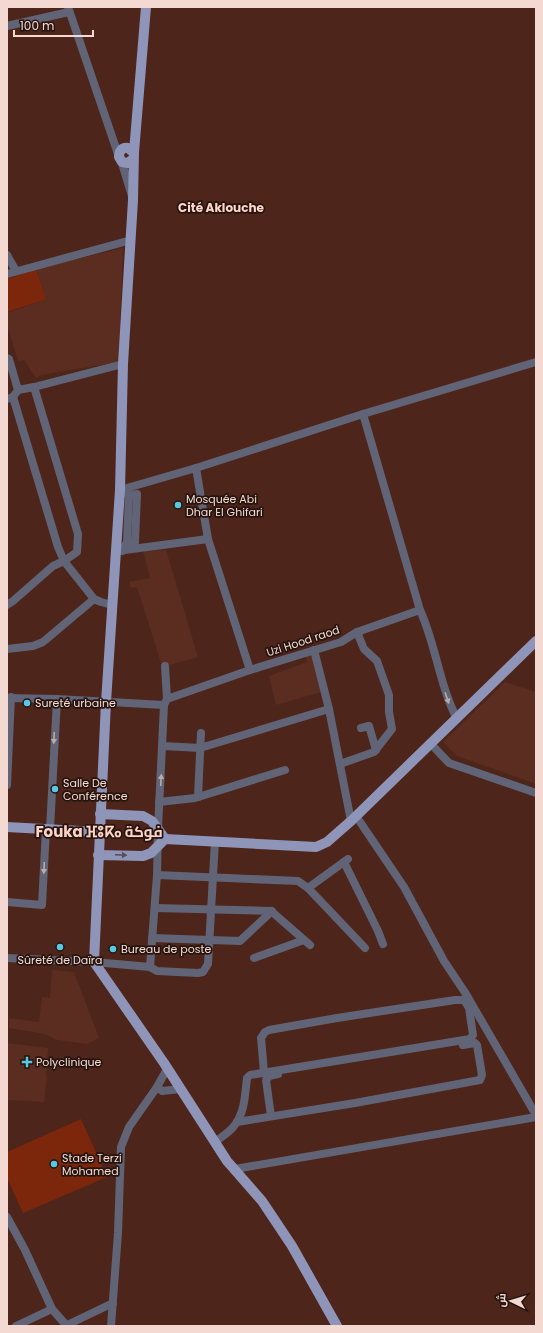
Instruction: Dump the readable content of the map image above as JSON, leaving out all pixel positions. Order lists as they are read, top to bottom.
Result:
{
  "streets": {
    "street": ["Uzi Hood raod"]
  },
  "districts": ["Cité Aklouche", "Fouka ⴼⵓⴽⴰ فوكة"],
  "places": {
    "other": [
      "Mosquée Abi Dhar El Ghifari",
      "Sureté urbaine",
      "Salle De Conférence",
      "Sûreté de Daïra",
      "Bureau de poste",
      "Stade Terzi Mohamed"
    ],
    "health": ["Polyclinique"]
  },
  "scale_bar": "100 m",
  "north": "left"
}
